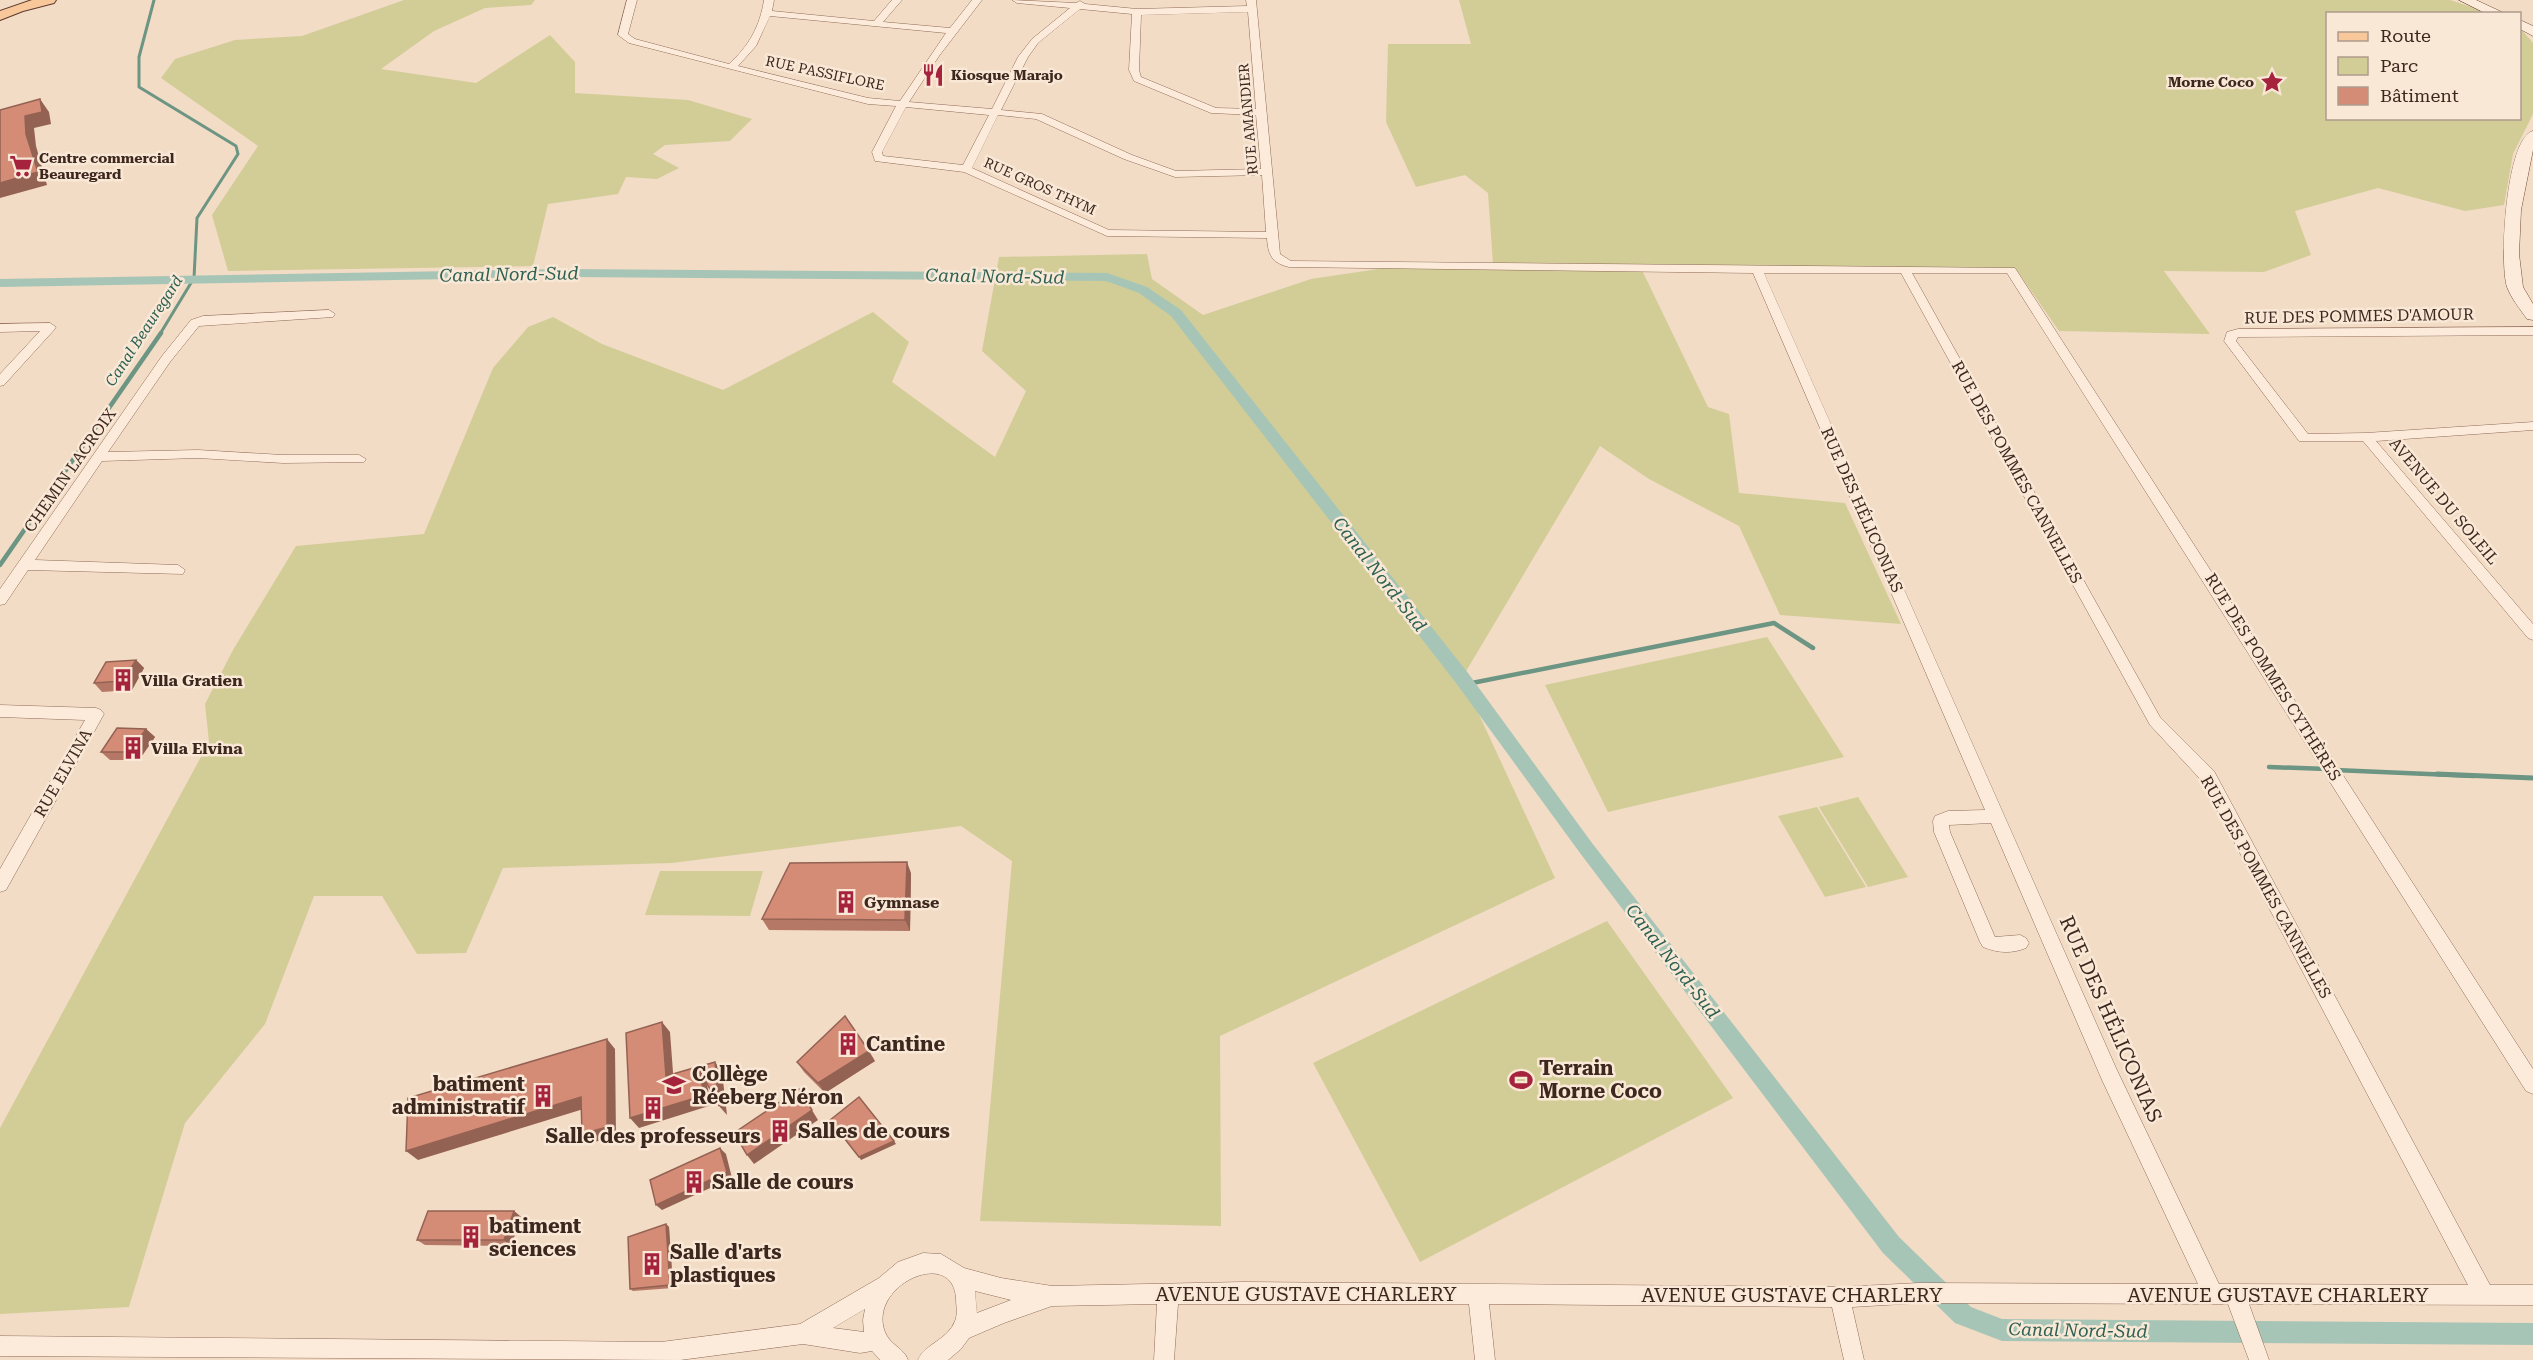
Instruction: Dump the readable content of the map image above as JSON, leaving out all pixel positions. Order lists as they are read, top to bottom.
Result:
{
  "streets": {
    "street": [
      "RUE PASSIFLORE",
      "RUE AMANDIER",
      "RUE GROS THYM",
      "RUE DES POMMES D'AMOUR",
      "CHEMIN LACROIX",
      "RUE DES POMMES CANNELLES",
      "AVENUE DU SOLEIL",
      "RUE DES HÉLICONIAS",
      "RUE DES POMMES CYTHÈRES",
      "RUE ELVINA",
      "AVENUE GUSTAVE CHARLERY"
    ]
  },
  "crossings": [
    ["RUE PASSIFLORE", "RUE AMANDIER"],
    ["RUE PASSIFLORE", "RUE GROS THYM"],
    ["RUE AMANDIER", "RUE GROS THYM"],
    ["RUE AMANDIER", "RUE DES HÉLICONIAS"],
    ["RUE DES POMMES D'AMOUR", "AVENUE DU SOLEIL"],
    ["RUE DES POMMES CANNELLES", "RUE DES POMMES CYTHÈRES"],
    ["RUE DES POMMES CANNELLES", "AVENUE GUSTAVE CHARLERY"],
    ["RUE DES HÉLICONIAS", "AVENUE GUSTAVE CHARLERY"]
  ],
  "water": ["Canal Nord-Sud", "Canal Beauregard"],
  "places": {
    "restaurant": ["Kiosque Marajo"],
    "place": ["Morne Coco"],
    "supermarket": ["Centre commercial Beauregard"],
    "building": [
      "Villa Gratien",
      "Villa Elvina",
      "Gymnase",
      "Cantine",
      "batiment administratif",
      "Salle des professeurs",
      "Salles de cours",
      "Salle de cours",
      "batiment sciences",
      "Salle d'arts plastiques"
    ],
    "sports": ["Terrain Morne Coco"],
    "school or university": ["Collège Réeberg Néron"]
  },
  "legend": ["Route", "Parc", "Bâtiment"]
}
